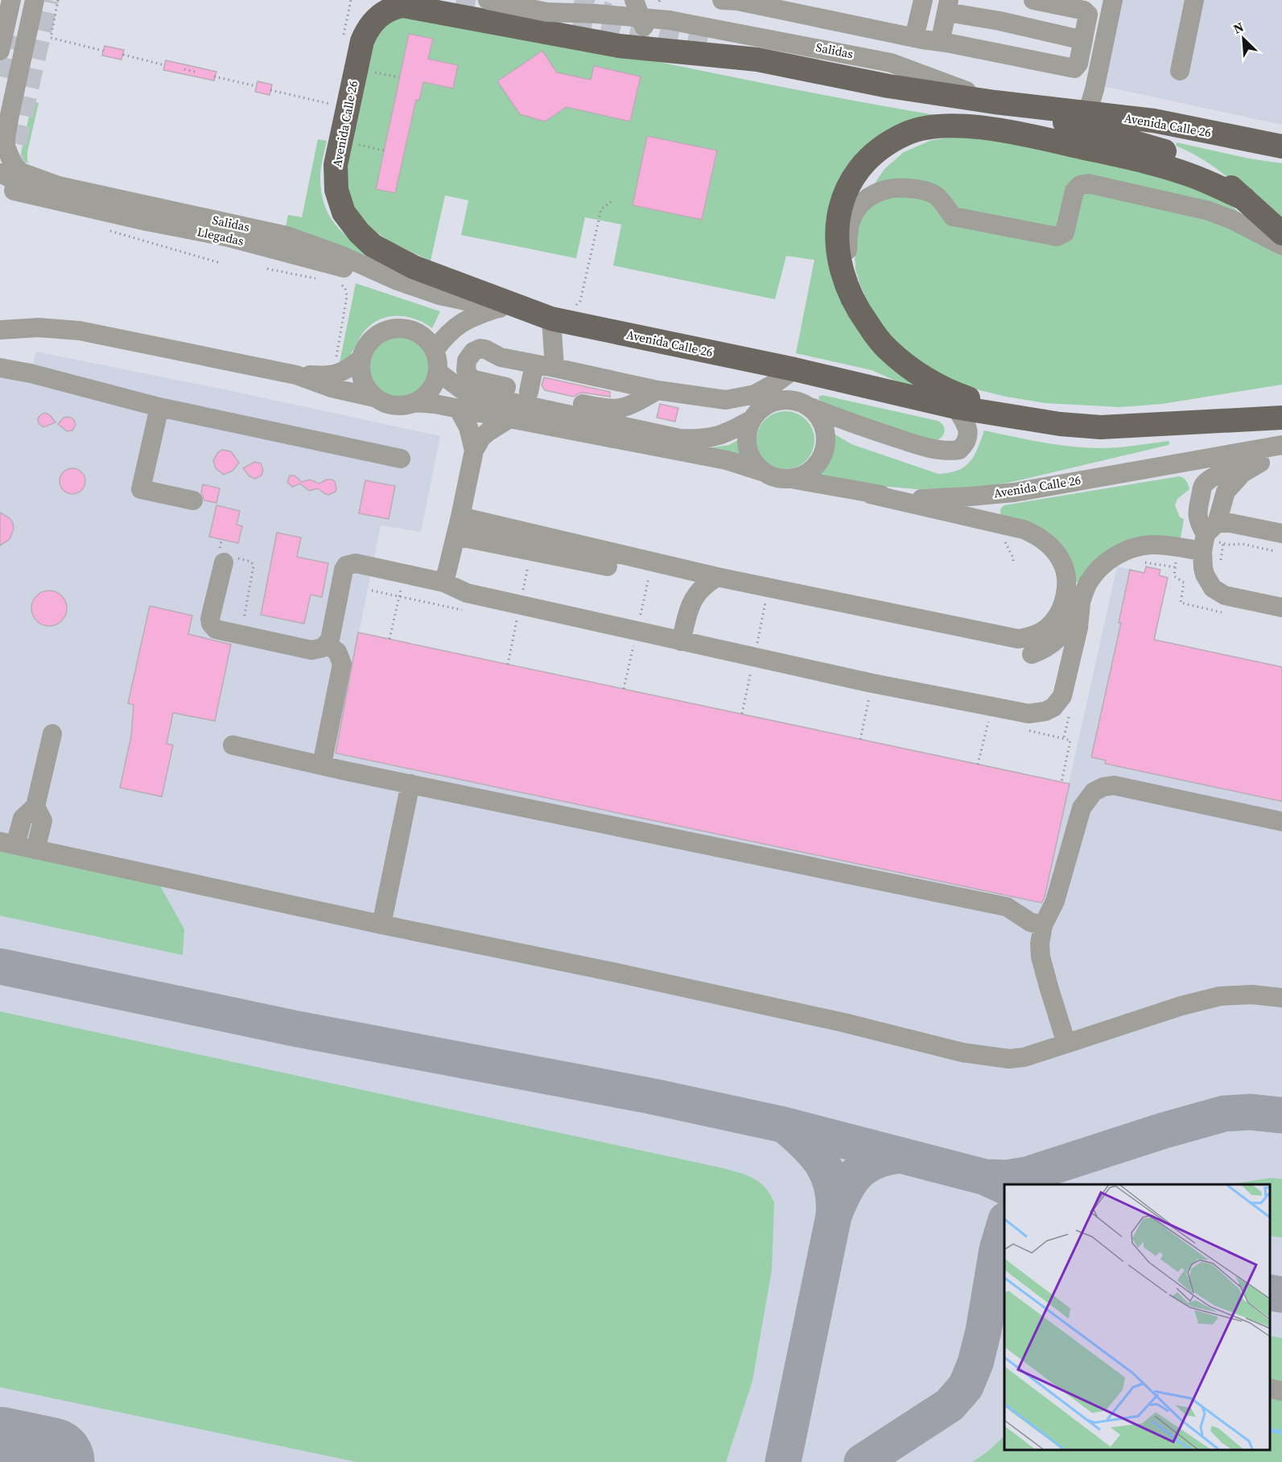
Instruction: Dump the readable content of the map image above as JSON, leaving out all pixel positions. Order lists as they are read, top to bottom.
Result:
{
  "streets": {
    "main road": ["Avenida Calle 26"],
    "street": ["Salidas", "Llegadas"]
  },
  "crossings": [
    ["Salidas", "Avenida Calle 26"],
    ["Salidas", "Llegadas"]
  ],
  "north": "top left"
}
